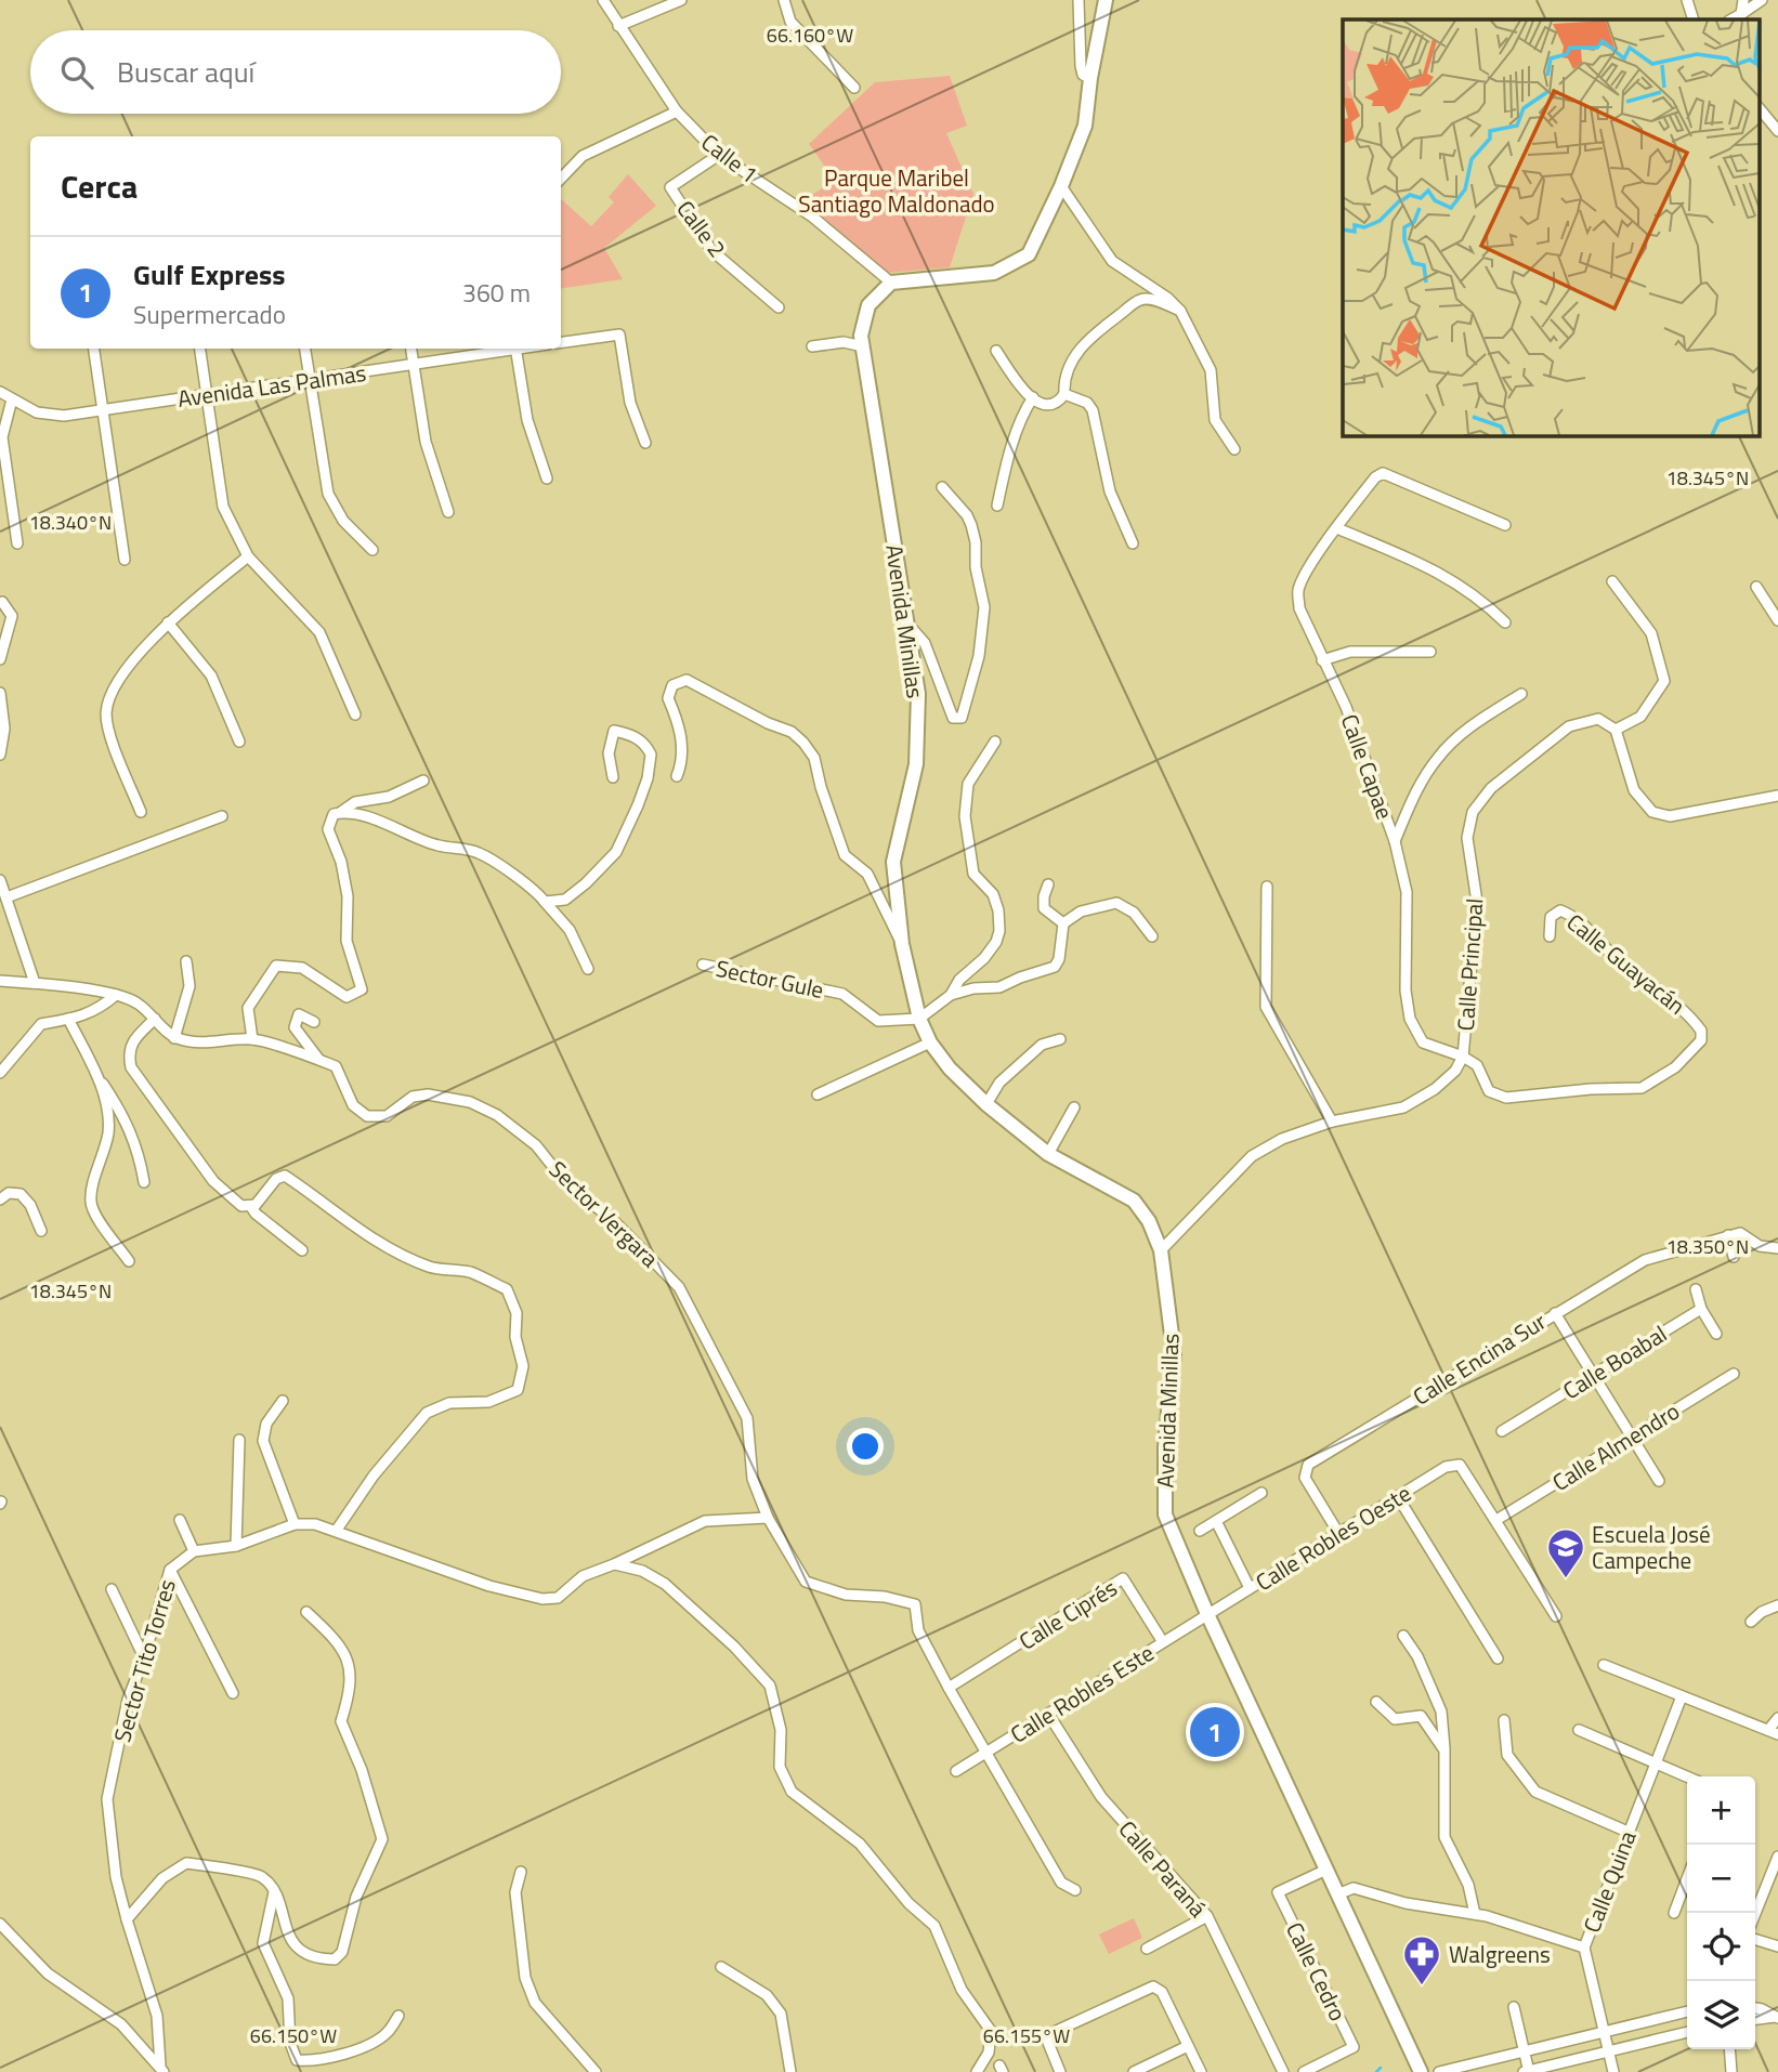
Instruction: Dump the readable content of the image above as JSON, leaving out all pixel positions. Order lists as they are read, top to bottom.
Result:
{
  "streets": {
    "street": [
      "Calle 1",
      "Calle 2",
      "Avenida Las Palmas",
      "Avenida Minillas",
      "Calle Capae",
      "Calle Guayacán",
      "Calle Principal",
      "Sector Gule",
      "Sector Vergara",
      "Calle Encina Sur",
      "Calle Boabal",
      "Calle Almendro",
      "Calle Robles Oeste",
      "Calle Ciprés",
      "Sector Tito Torres",
      "Calle Robles Este",
      "Calle Paraná",
      "Calle Quina",
      "Calle Cedro"
    ]
  },
  "crossings": [
    ["Calle 1", "Calle 2"],
    ["Calle 1", "Avenida Minillas"],
    ["Avenida Minillas", "Calle Principal"],
    ["Avenida Minillas", "Sector Gule"],
    ["Avenida Minillas", "Calle Robles Oeste"],
    ["Avenida Minillas", "Calle Robles Este"],
    ["Avenida Minillas", "Calle Cedro"],
    ["Calle Capae", "Calle Guayacán"],
    ["Calle Capae", "Calle Principal"],
    ["Calle Guayacán", "Calle Principal"],
    ["Sector Vergara", "Calle Ciprés"],
    ["Calle Encina Sur", "Calle Robles Oeste"],
    ["Calle Almendro", "Calle Robles Oeste"],
    ["Calle Robles Oeste", "Calle Robles Este"],
    ["Calle Ciprés", "Calle Robles Este"],
    ["Calle Robles Este", "Calle Paraná"]
  ],
  "parks": ["Parque Maribel Santiago Maldonado"],
  "places": {
    "school or university": ["Escuela José Campeche"],
    "pharmacy": ["Walgreens"]
  },
  "page": {
    "search": "Buscar aquí",
    "heading": "Cerca",
    "list": [
      {
        "mark": "1",
        "name": "Gulf Express",
        "note": "Supermercado",
        "value": "360 m"
      }
    ],
    "pins": "1",
    "map_buttons": ["+", "−"]
  },
  "coordinates": [
    "66.160°W",
    "18.345°N",
    "18.340°N",
    "18.350°N",
    "66.150°W",
    "66.155°W"
  ]
}
